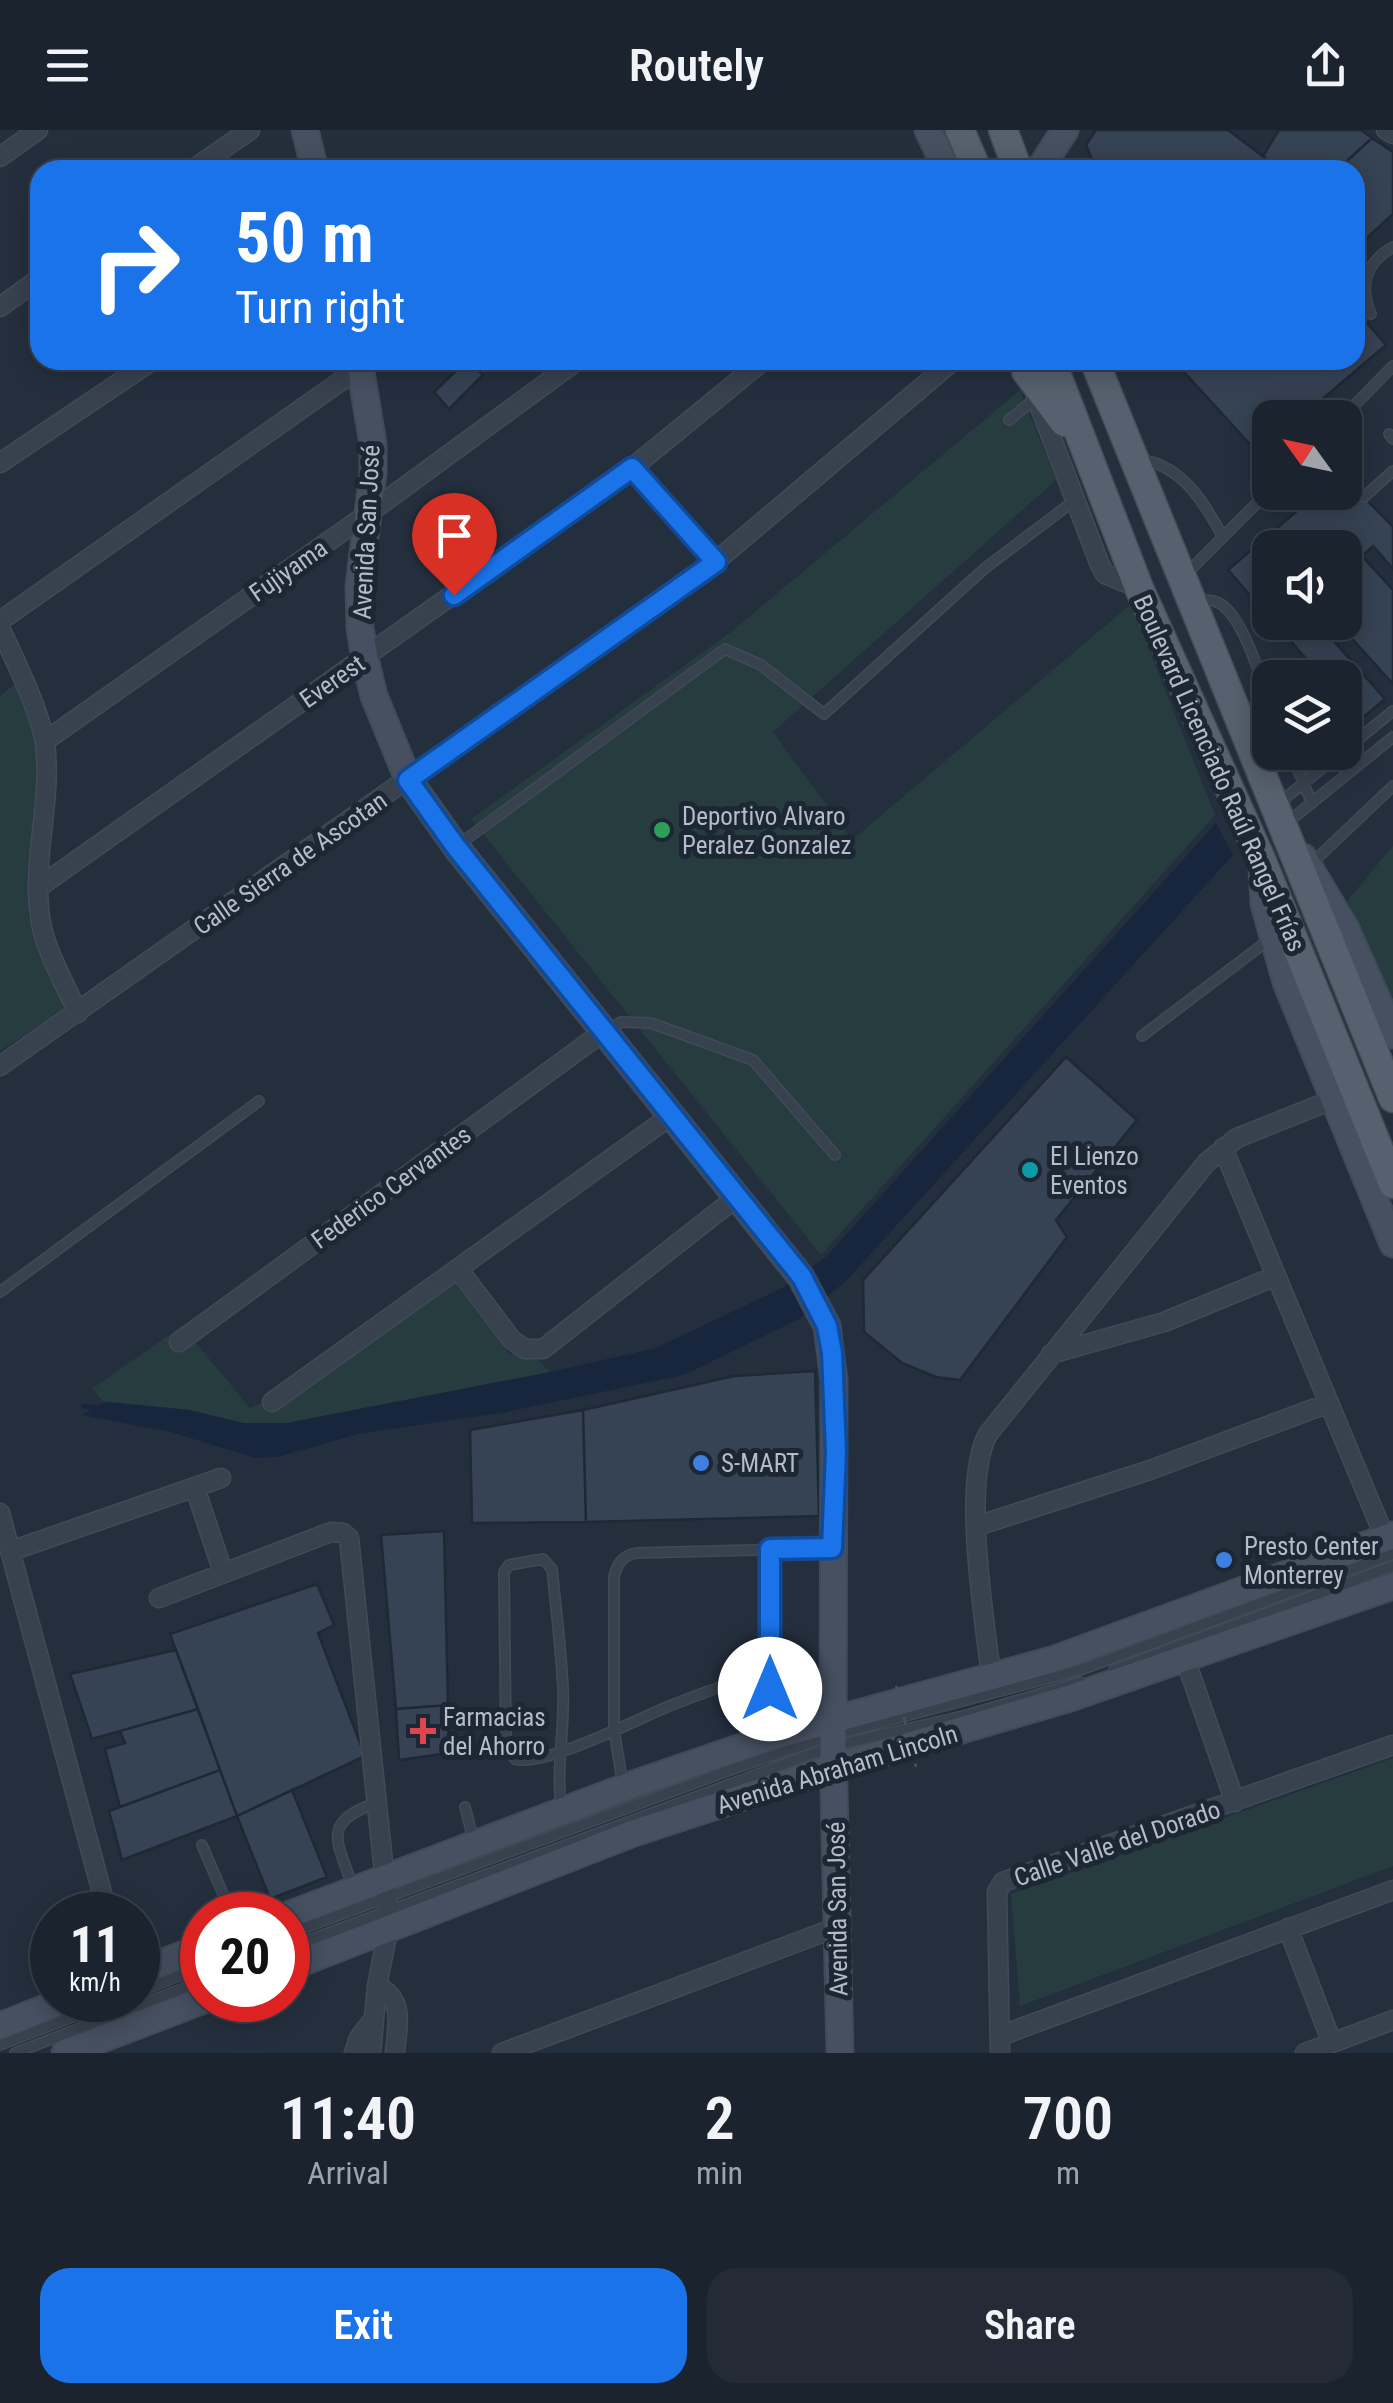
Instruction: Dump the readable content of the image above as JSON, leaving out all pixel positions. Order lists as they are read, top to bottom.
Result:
{
  "streets": {
    "main road": ["Avenida San José", "Boulevard Licenciado Raúl Rangel Frías", "Avenida Abraham Lincoln"],
    "street": [
      "Fujiyama",
      "Everest",
      "Calle Sierra de Ascotan",
      "Federico Cervantes",
      "Calle Valle del Dorado"
    ]
  },
  "crossings": [
    ["Avenida San José", "Fujiyama"],
    ["Avenida San José", "Everest"],
    ["Avenida San José", "Calle Sierra de Ascotan"],
    ["Avenida San José", "Federico Cervantes"],
    ["Avenida San José", "Avenida Abraham Lincoln"]
  ],
  "places": {
    "other": [
      "Deportivo Alvaro Peralez Gonzalez",
      "El Lienzo Eventos",
      "S-MART",
      "Presto Center Monterrey"
    ],
    "health": ["Farmacias del Ahorro"]
  },
  "north": "top left",
  "page": {
    "header": "Routely",
    "turn": ["50 m", "Turn right"],
    "speed": "11 km/h",
    "limit": "20",
    "eta": [
      "11:40",
      "Arrival",
      "2",
      "min",
      "700",
      "m"
    ],
    "buttons": ["Exit", "Share"]
  }
}
